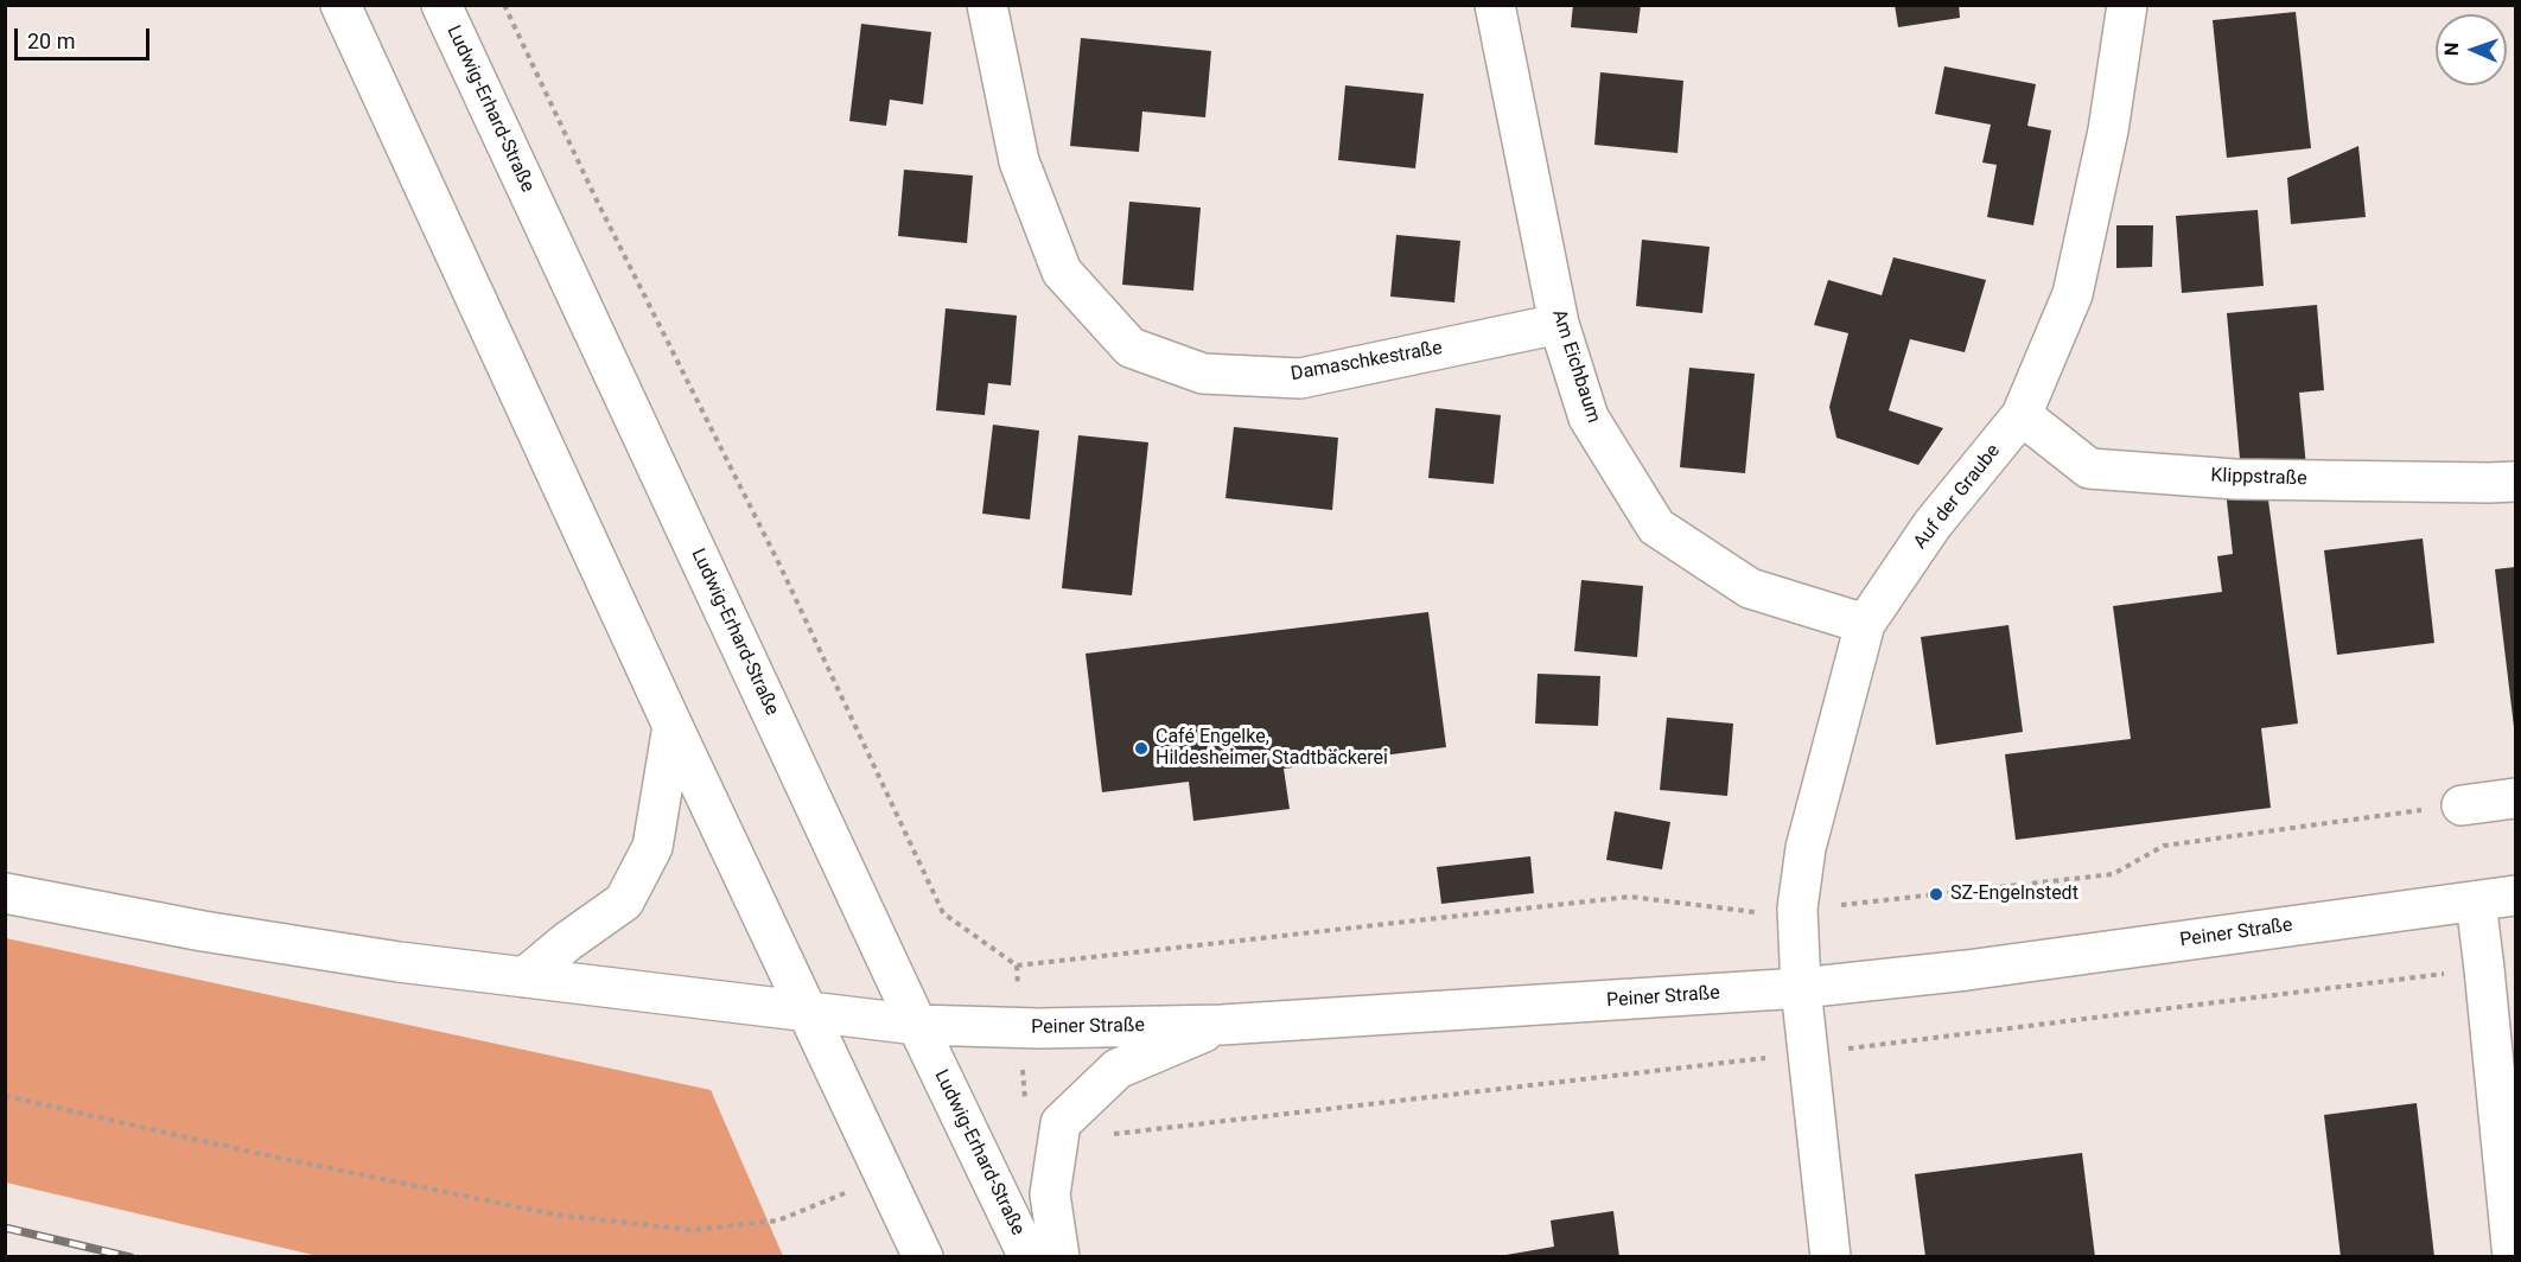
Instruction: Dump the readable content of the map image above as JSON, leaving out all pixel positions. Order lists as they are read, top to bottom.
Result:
{
  "streets": {
    "main road": [
      "Ludwig-Erhard-Straße",
      "Damaschkestraße",
      "Am Eichbaum",
      "Klippstraße",
      "Auf der Graube",
      "Peiner Straße"
    ]
  },
  "crossings": [
    ["Ludwig-Erhard-Straße", "Peiner Straße"],
    ["Damaschkestraße", "Am Eichbaum"],
    ["Am Eichbaum", "Auf der Graube"],
    ["Klippstraße", "Auf der Graube"],
    ["Auf der Graube", "Peiner Straße"]
  ],
  "places": ["Café Engelke, Hildesheimer Stadtbäckerei", "SZ-Engelnstedt"],
  "scale_bar": "20 m",
  "north": "left"
}
